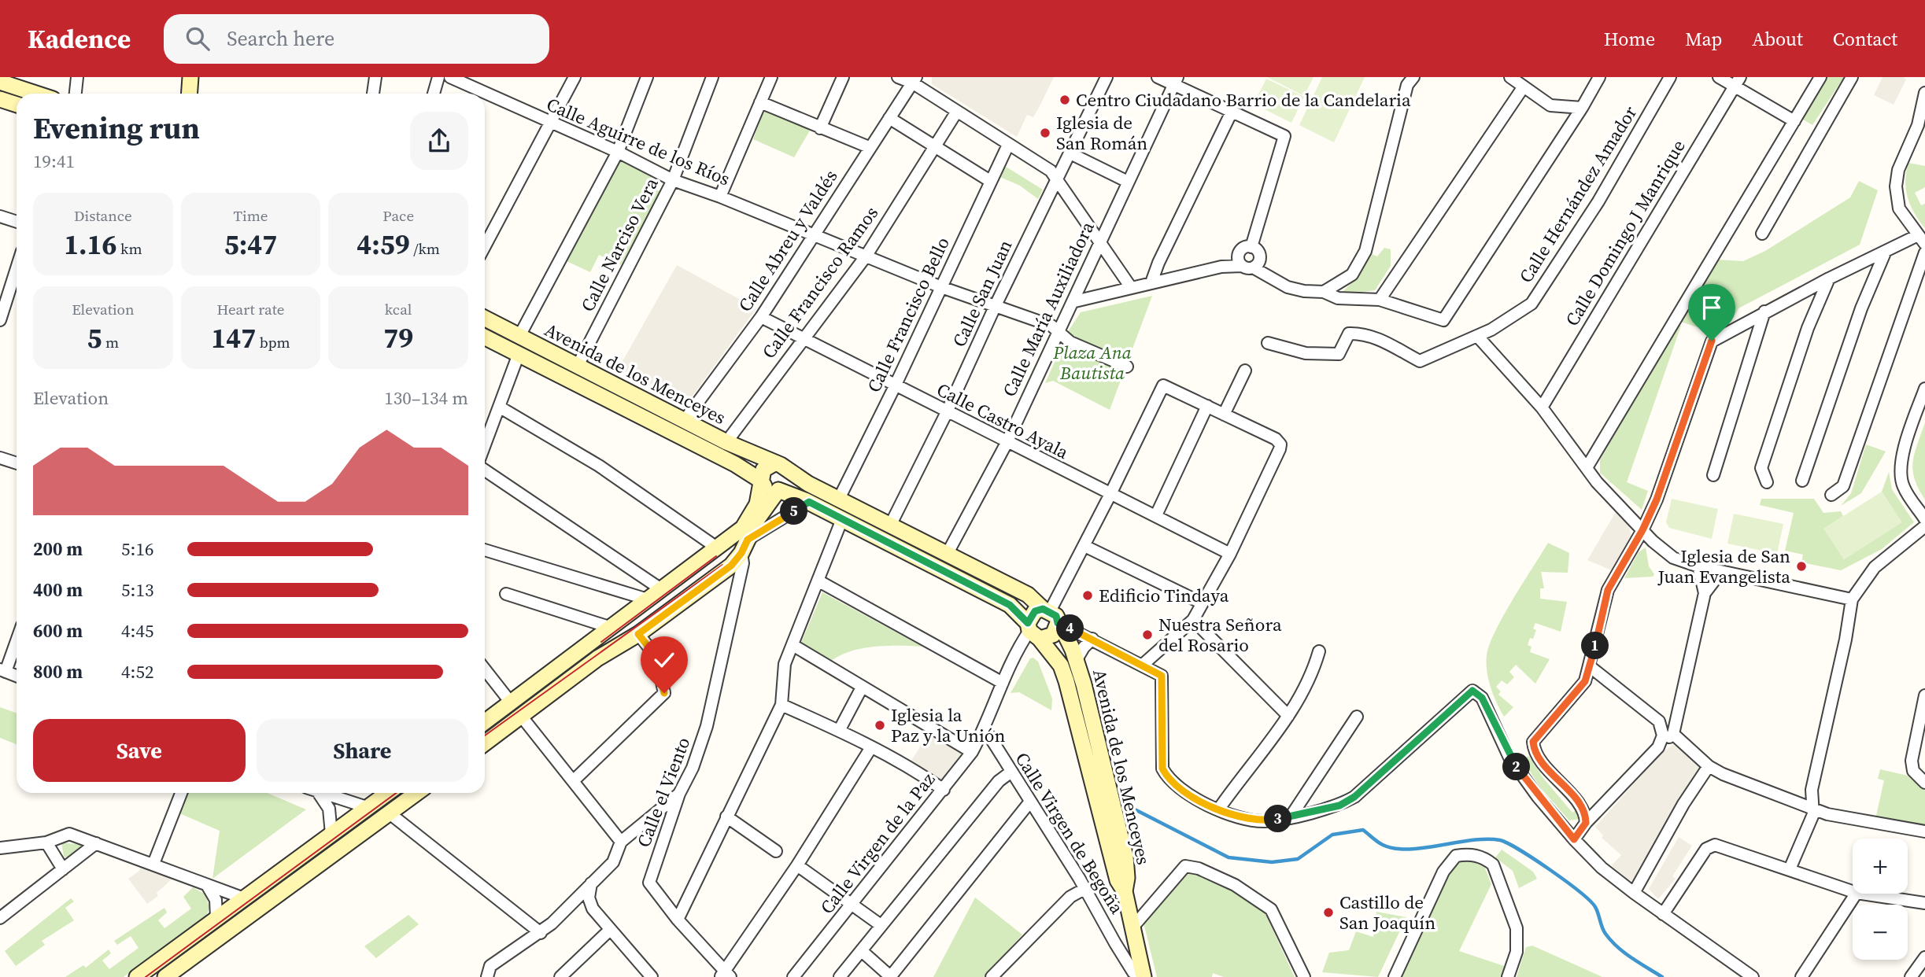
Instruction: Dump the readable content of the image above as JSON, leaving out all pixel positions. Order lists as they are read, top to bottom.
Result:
{
  "streets": {
    "main road": ["Avenida de los Menceyes"],
    "street": [
      "Calle Aguirre de los Ríos",
      "Calle Hernández Amador",
      "Calle Domingo J Manrique",
      "Calle Abreu y Valdés",
      "Calle Narciso Vera",
      "Calle Francisco Ramos",
      "Calle San Juan",
      "Calle María Auxiliadora",
      "Calle Francisco Bello",
      "Calle Castro Ayala",
      "Calle el Viento",
      "Calle Virgen de Begoña",
      "Calle Virgen de la Paz"
    ]
  },
  "crossings": [
    ["Calle Aguirre de los Ríos", "Calle Abreu y Valdés"],
    ["Calle Aguirre de los Ríos", "Calle Narciso Vera"],
    ["Calle Aguirre de los Ríos", "Calle Francisco Ramos"],
    ["Calle Aguirre de los Ríos", "Calle San Juan"],
    ["Calle Aguirre de los Ríos", "Calle María Auxiliadora"],
    ["Calle Aguirre de los Ríos", "Calle Francisco Bello"],
    ["Calle Abreu y Valdés", "Avenida de los Menceyes"],
    ["Calle Abreu y Valdés", "Calle Castro Ayala"],
    ["Calle Narciso Vera", "Avenida de los Menceyes"],
    ["Calle Francisco Ramos", "Avenida de los Menceyes"],
    ["Calle Francisco Ramos", "Calle Castro Ayala"],
    ["Calle San Juan", "Avenida de los Menceyes"],
    ["Calle San Juan", "Calle Castro Ayala"],
    ["Calle María Auxiliadora", "Avenida de los Menceyes"],
    ["Calle María Auxiliadora", "Calle Castro Ayala"],
    ["Calle Francisco Bello", "Avenida de los Menceyes"],
    ["Calle Francisco Bello", "Calle Castro Ayala"],
    ["Avenida de los Menceyes", "Calle Virgen de Begoña"],
    ["Calle Virgen de Begoña", "Calle Virgen de la Paz"]
  ],
  "parks": ["Plaza Ana Bautista"],
  "places": [
    "Centro Ciudadano Barrio de la Candelaria",
    "Iglesia de San Román",
    "Iglesia de San Juan Evangelista",
    "Edificio Tindaya",
    "Nuestra Señora del Rosario",
    "Iglesia la Paz y la Unión",
    "Castillo de San Joaquín"
  ],
  "page": {
    "header": "Kadence",
    "search": "Search here",
    "nav": [
      "Home",
      "Map",
      "About",
      "Contact"
    ],
    "heading": ["Evening run", "19:41"],
    "stats": [
      ["Distance", "1.16 km"],
      ["Time", "5:47"],
      ["Pace", "4:59 /km"],
      ["Elevation", "5 m"],
      ["Heart rate", "147 bpm"],
      ["kcal", "79"]
    ],
    "chart": ["Elevation", "130–134 m"],
    "pins": [
      "5",
      "4",
      "1",
      "2",
      "3"
    ],
    "list": [
      {
        "name": "200 m",
        "note": "5:16"
      },
      {
        "name": "400 m",
        "note": "5:13"
      },
      {
        "name": "600 m",
        "note": "4:45"
      },
      {
        "name": "800 m",
        "note": "4:52"
      }
    ],
    "buttons": ["Save", "Share"],
    "map_buttons": ["+", "−"]
  }
}
